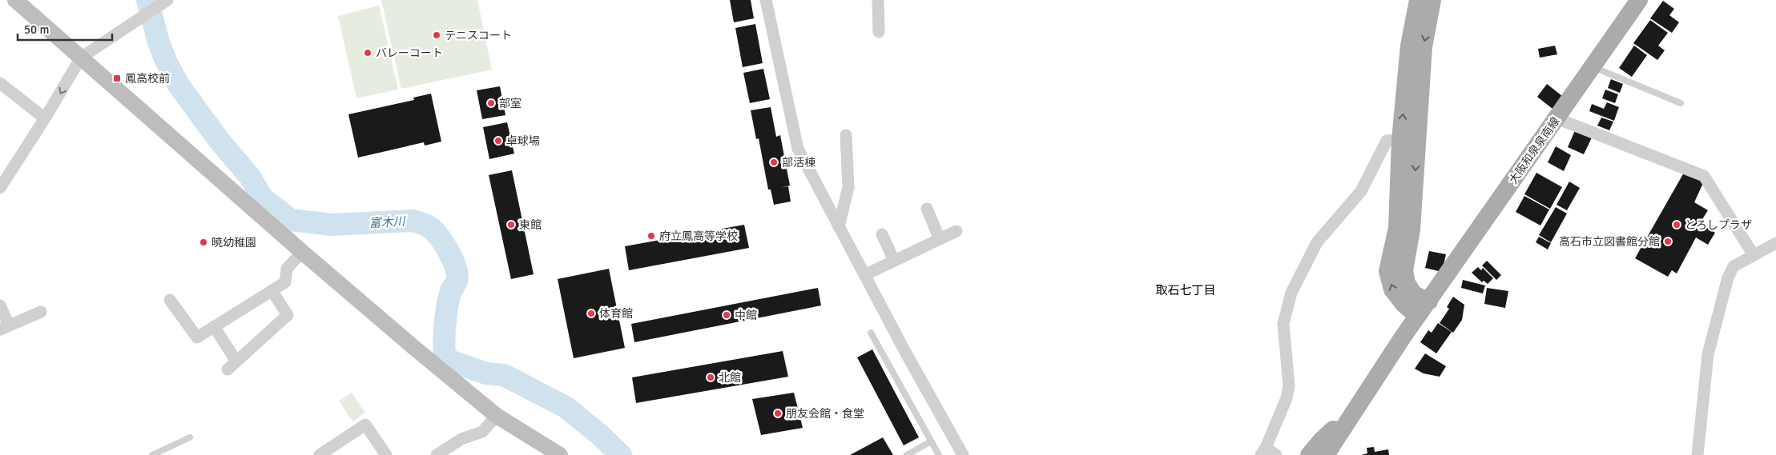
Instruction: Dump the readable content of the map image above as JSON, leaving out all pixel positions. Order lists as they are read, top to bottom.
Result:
{
  "streets": {
    "main road": ["大阪和泉泉南線"]
  },
  "districts": ["取石七丁目"],
  "water": ["富木川"],
  "places": {
    "other": [
      "テニスコート",
      "バレーコート",
      "部室",
      "卓球場",
      "部活棟",
      "東館",
      "とろしプラザ",
      "府立鳳高等学校",
      "高石市立図書館分館",
      "暁幼稚園",
      "体育館",
      "中館",
      "北館",
      "朋友会館・食堂"
    ],
    "transit": ["鳳高校前"]
  },
  "scale_bar": "50 m"
}
